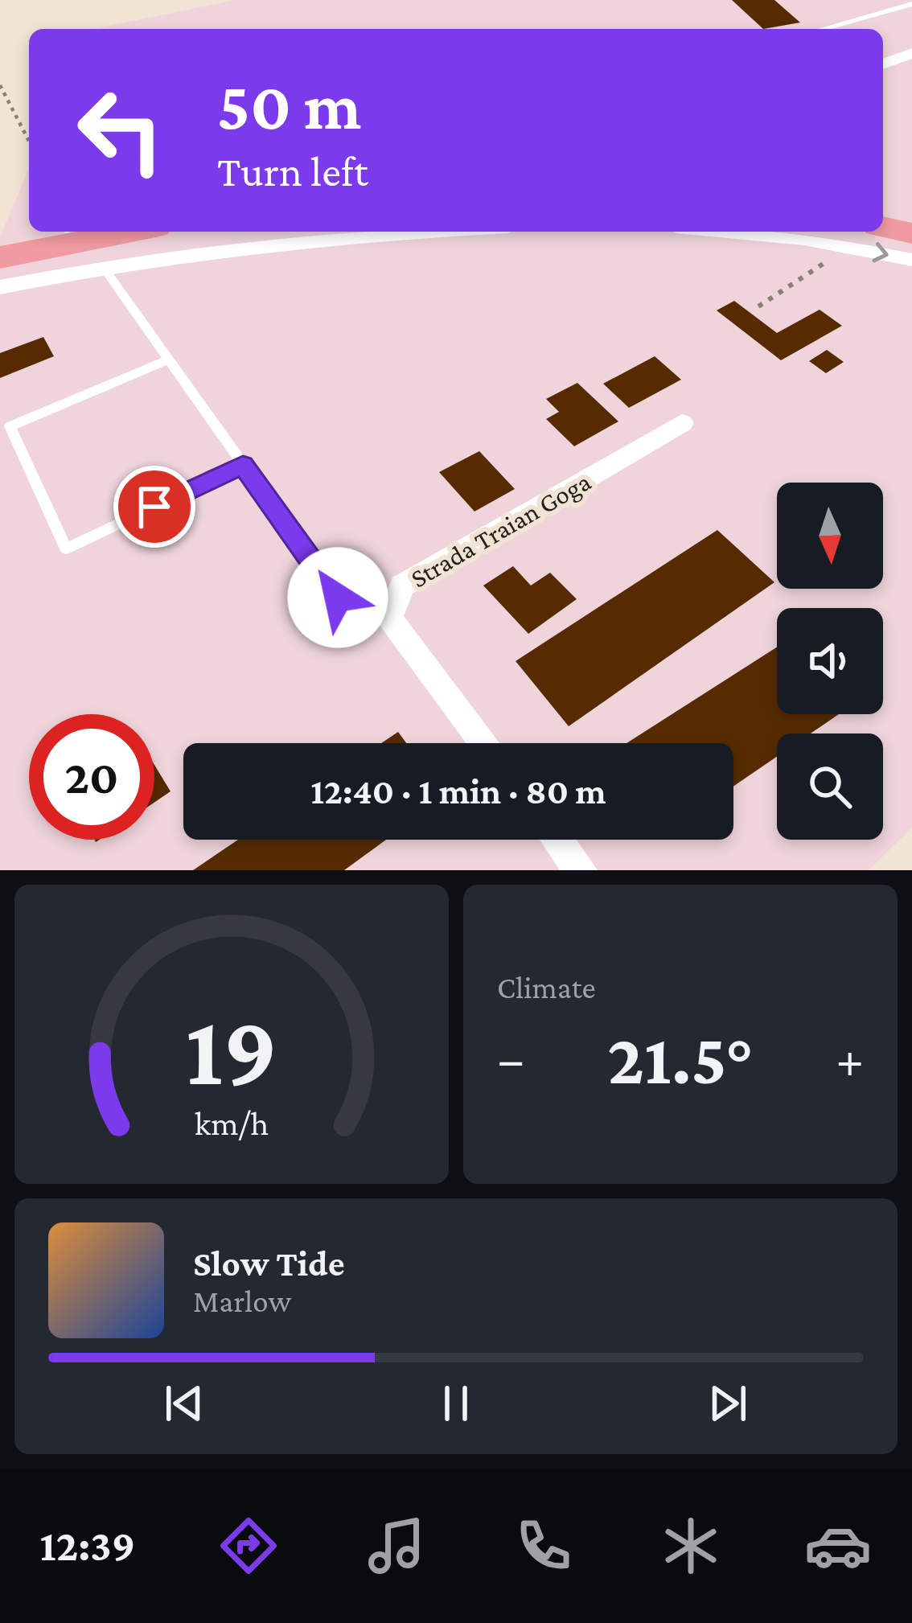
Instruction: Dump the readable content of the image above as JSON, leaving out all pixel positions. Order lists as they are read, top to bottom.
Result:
{
  "streets": {
    "street": ["Strada Traian Goga"]
  },
  "north": "bottom",
  "page": {
    "turn": ["50 m", "Turn left"],
    "limit": "20",
    "trip": "12:40 · 1 min · 80 m",
    "tile": "Climate",
    "heat": ["−", "21.5°", "+"],
    "song": ["Slow Tide", "Marlow"],
    "tabs": "12:39",
    "gauge": ["19", "km/h"]
  }
}
